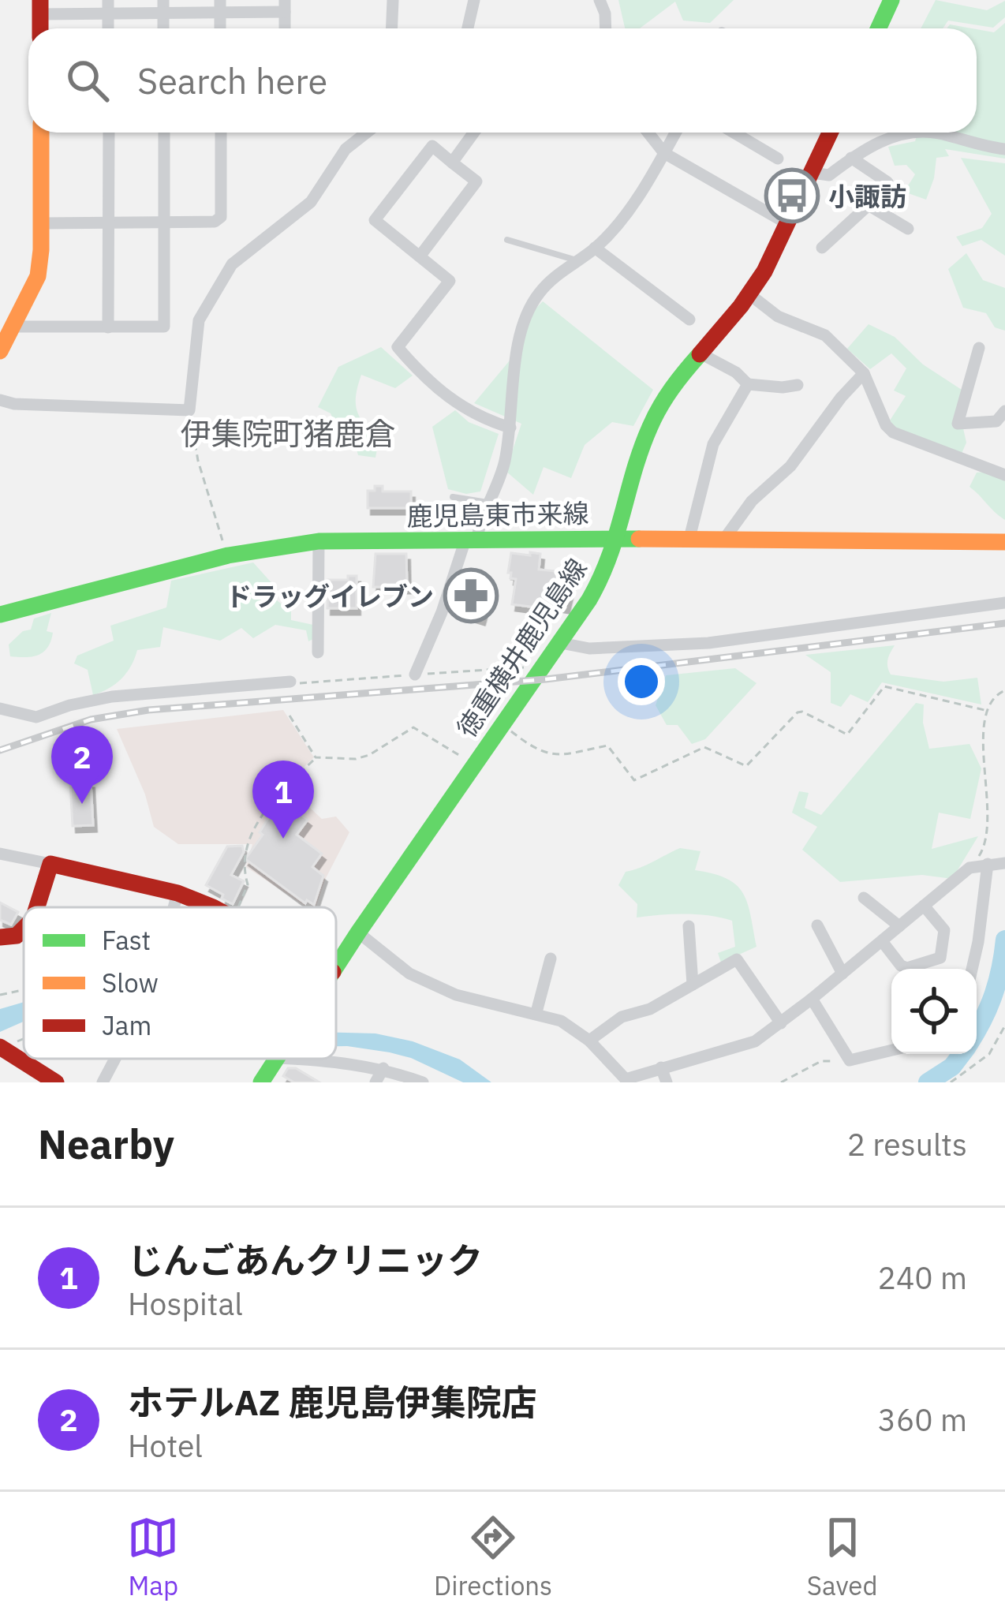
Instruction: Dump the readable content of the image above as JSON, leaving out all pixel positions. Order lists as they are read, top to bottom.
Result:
{
  "streets": {
    "main road": ["鹿児島東市来線", "徳重横井鹿児島線"]
  },
  "crossings": [
    ["鹿児島東市来線", "徳重横井鹿児島線"]
  ],
  "districts": ["伊集院町猪鹿倉"],
  "places": {
    "bus stop": ["小諏訪"],
    "pharmacy": ["ドラッグイレブン"]
  },
  "legend": ["Fast", "Slow", "Jam"],
  "page": {
    "search": "Search here",
    "pins": ["2", "1"],
    "heading": ["Nearby", "2 results"],
    "list": [
      {
        "mark": "1",
        "name": "じんごあんクリニック",
        "note": "Hospital",
        "value": "240 m"
      },
      {
        "mark": "2",
        "name": "ホテルAZ 鹿児島伊集院店",
        "note": "Hotel",
        "value": "360 m"
      }
    ],
    "nav": ["Map", "Directions", "Saved"]
  }
}
